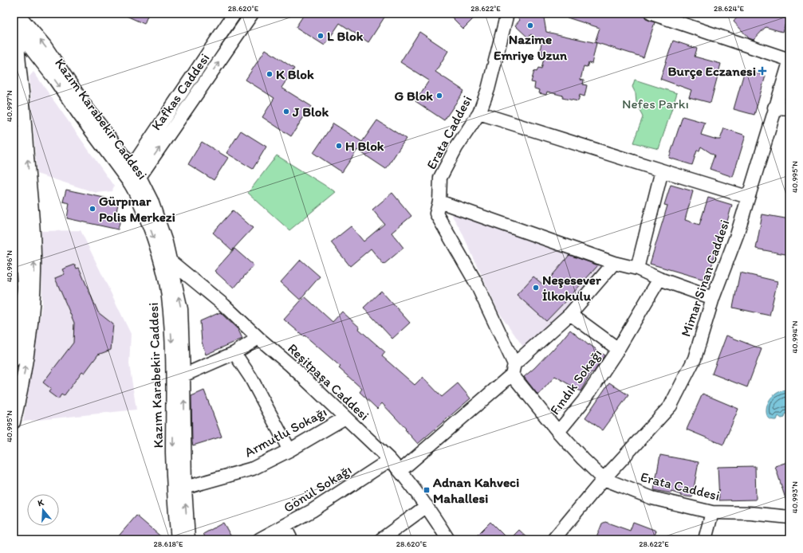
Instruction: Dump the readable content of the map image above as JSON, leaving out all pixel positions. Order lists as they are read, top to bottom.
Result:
{
  "streets": {
    "street": [
      "Kafkas Caddesi",
      "Kazım Karabekir Caddesi",
      "Erata Caddesi",
      "Mimar Sinan Caddesi",
      "Reşitpaşa Caddesi",
      "Fındık Sokağı",
      "Armutlu Sokağı",
      "Gönül Sokağı"
    ]
  },
  "crossings": [
    ["Kafkas Caddesi", "Kazım Karabekir Caddesi"],
    ["Kazım Karabekir Caddesi", "Reşitpaşa Caddesi"],
    ["Erata Caddesi", "Mimar Sinan Caddesi"],
    ["Erata Caddesi", "Fındık Sokağı"],
    ["Reşitpaşa Caddesi", "Armutlu Sokağı"],
    ["Reşitpaşa Caddesi", "Gönül Sokağı"]
  ],
  "parks": ["Nefes Parkı"],
  "places": {
    "other": [
      "Nazime Emriye Uzun",
      "L Blok",
      "K Blok",
      "G Blok",
      "J Blok",
      "H Blok",
      "Gürpınar Polis Merkezi",
      "Neşesever İlkokulu"
    ],
    "health": ["Burçe Eczanesi"],
    "transit": ["Adnan Kahveci Mahallesi"]
  },
  "north": "top",
  "coordinates": [
    "28.620°E",
    "28.622°E",
    "28.624°E",
    "40.997°N",
    "40.995°N",
    "40.996°N",
    "40.994°N",
    "40.993°N",
    "28.618°E"
  ]
}
